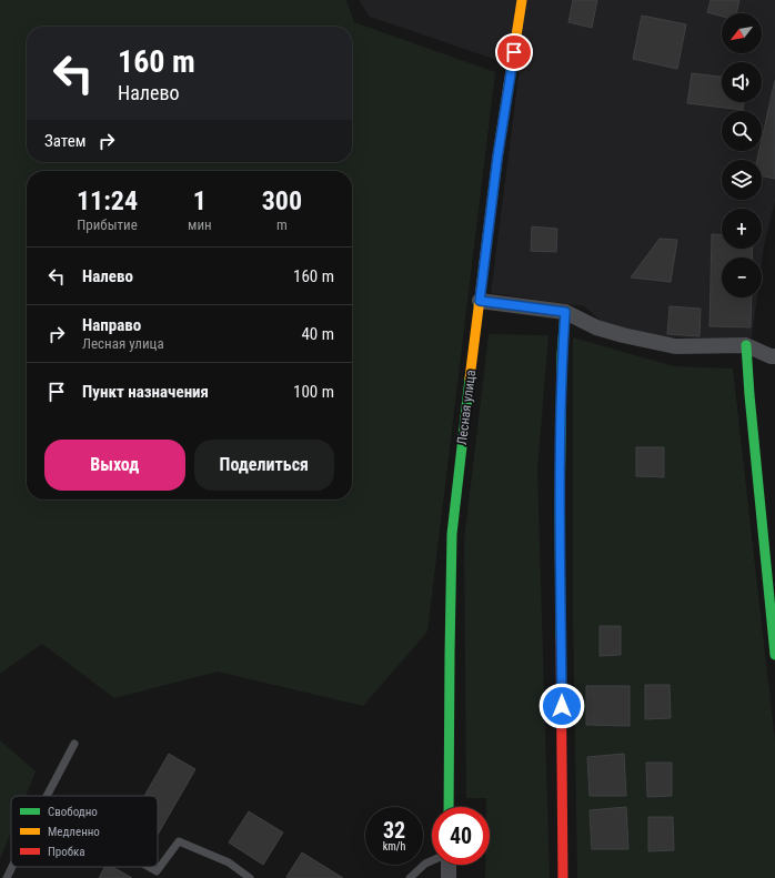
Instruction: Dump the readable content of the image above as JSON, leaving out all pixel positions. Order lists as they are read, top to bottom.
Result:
{
  "streets": {
    "street": ["Лесная улица"]
  },
  "legend": ["Свободно", "Медленно", "Пробка"],
  "north": "bottom left",
  "page": {
    "map_buttons": ["+", "−"],
    "turn": ["160 m", "Налево"],
    "then": "Затем",
    "eta": [
      "11:24",
      "Прибытие",
      "1",
      "мин",
      "300",
      "m"
    ],
    "list": [
      {
        "name": "Налево",
        "value": "160 m"
      },
      {
        "name": "Направо",
        "note": "Лесная улица",
        "value": "40 m"
      },
      {
        "name": "Пункт назначения",
        "value": "100 m"
      }
    ],
    "buttons": ["Выход", "Поделиться"],
    "speed": "32 km/h",
    "limit": "40"
  }
}
